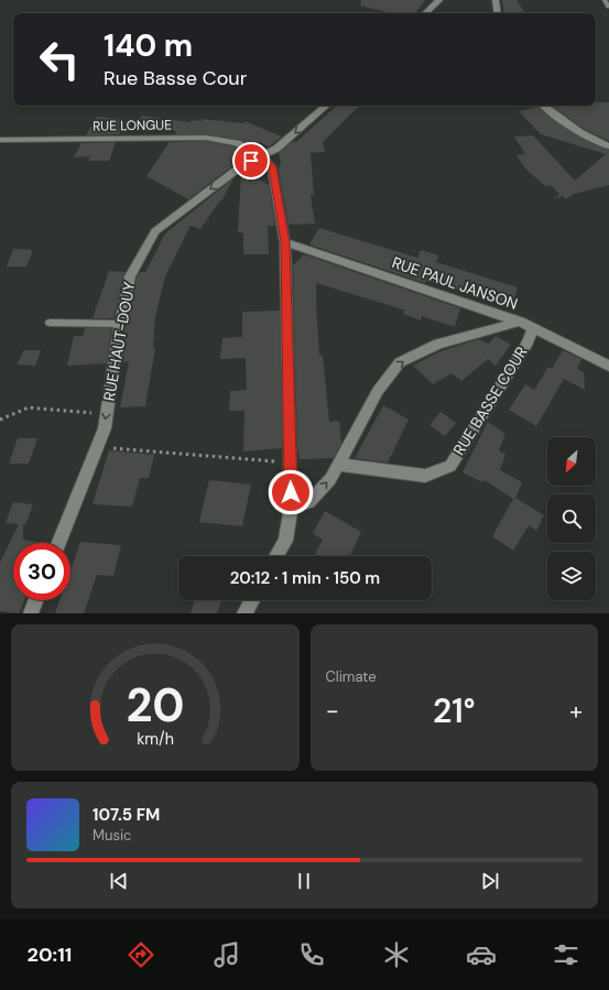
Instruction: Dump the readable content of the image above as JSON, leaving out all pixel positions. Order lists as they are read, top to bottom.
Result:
{
  "streets": {
    "street": [
      "RUE LONGUE",
      "RUE PAUL JANSON",
      "RUE HAUT-DOUY",
      "RUE BASSE COUR"
    ]
  },
  "crossings": [
    ["RUE LONGUE", "RUE HAUT-DOUY"],
    ["RUE PAUL JANSON", "RUE BASSE COUR"]
  ],
  "one_way": ["RUE HAUT-DOUY", "RUE BASSE COUR"],
  "north": "bottom left",
  "page": {
    "turn": ["140 m", "Rue Basse Cour"],
    "limit": "30",
    "trip": "20:12 · 1 min · 150 m",
    "tile": "Climate",
    "heat": ["−", "21°", "+"],
    "song": ["107.5 FM", "Music"],
    "tabs": "20:11",
    "gauge": ["20", "km/h"]
  }
}
